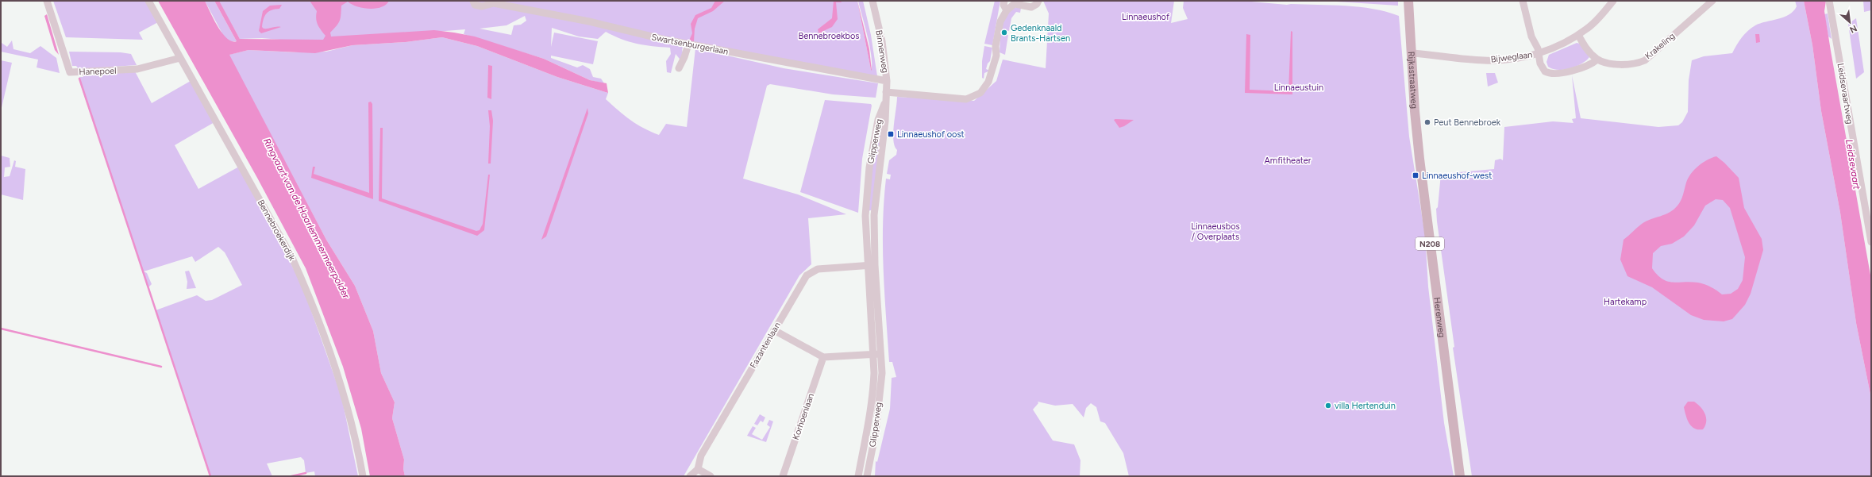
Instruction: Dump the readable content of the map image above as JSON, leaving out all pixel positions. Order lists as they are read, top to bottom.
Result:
{
  "streets": {
    "main road": ["Rijksstraatweg", "N208", "Herenweg"],
    "street": [
      "Swartsenburgerlaan",
      "Krakeling",
      "Binnenweg",
      "Bijweglaan",
      "Hanepoel",
      "Leidsevaartweg",
      "Glipperweg",
      "Bennebroekerdijk",
      "Fazantenlaan",
      "Korhoenlaan"
    ]
  },
  "crossings": [
    ["Swartsenburgerlaan", "Binnenweg"],
    ["Binnenweg", "Glipperweg"],
    ["Bijweglaan", "Rijksstraatweg"],
    ["Hanepoel", "Bennebroekerdijk"],
    ["Rijksstraatweg", "Herenweg"],
    ["Glipperweg", "Fazantenlaan"]
  ],
  "water": ["Leidsevaart", "Ringvaart van de Haarlemmermeerpolder"],
  "parks": [
    "Linnaeushof",
    "Bennebroekbos",
    "Linnaeustuin",
    "Amfitheater",
    "Linnaeusbos / Overplaats",
    "Hartekamp"
  ],
  "places": {
    "other": ["Gedenknaald Brants-Hartsen", "Peut Bennebroek", "villa Hertenduin"],
    "transit": ["Linnaeushof oost", "Linnaeushof-west"]
  },
  "north": "bottom right"
}
